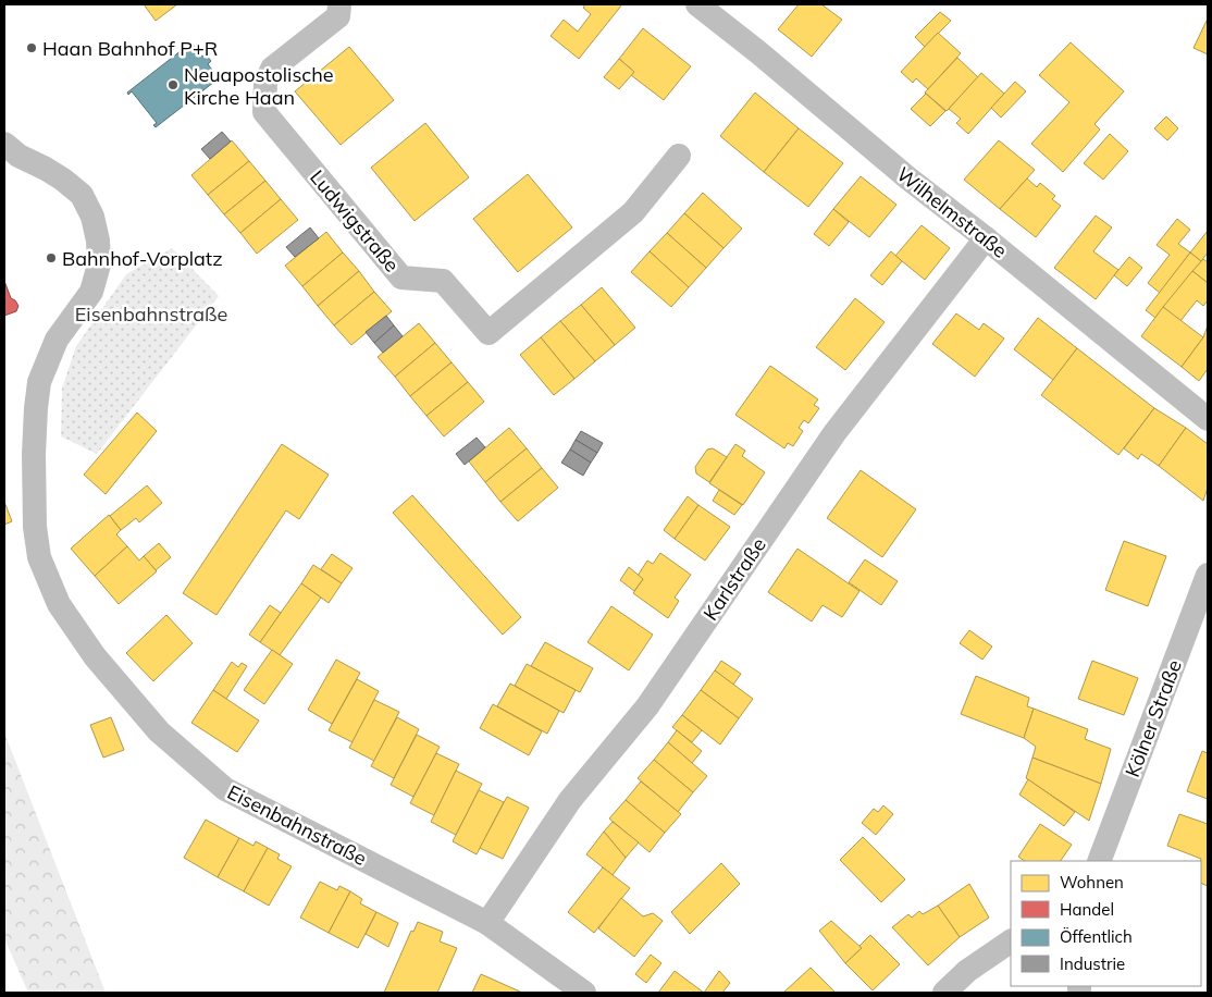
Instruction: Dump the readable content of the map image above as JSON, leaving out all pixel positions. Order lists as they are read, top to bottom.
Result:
{
  "streets": {
    "street": [
      "Wilhelmstraße",
      "Ludwigstraße",
      "Karlstraße",
      "Kölner Straße",
      "Eisenbahnstraße"
    ]
  },
  "crossings": [
    ["Wilhelmstraße", "Karlstraße"],
    ["Karlstraße", "Eisenbahnstraße"]
  ],
  "parks": ["Eisenbahnstraße"],
  "places": ["Haan Bahnhof P+R", "Neuapostolische Kirche Haan", "Bahnhof-Vorplatz"],
  "legend": [
    "Wohnen",
    "Handel",
    "Öffentlich",
    "Industrie"
  ]
}
